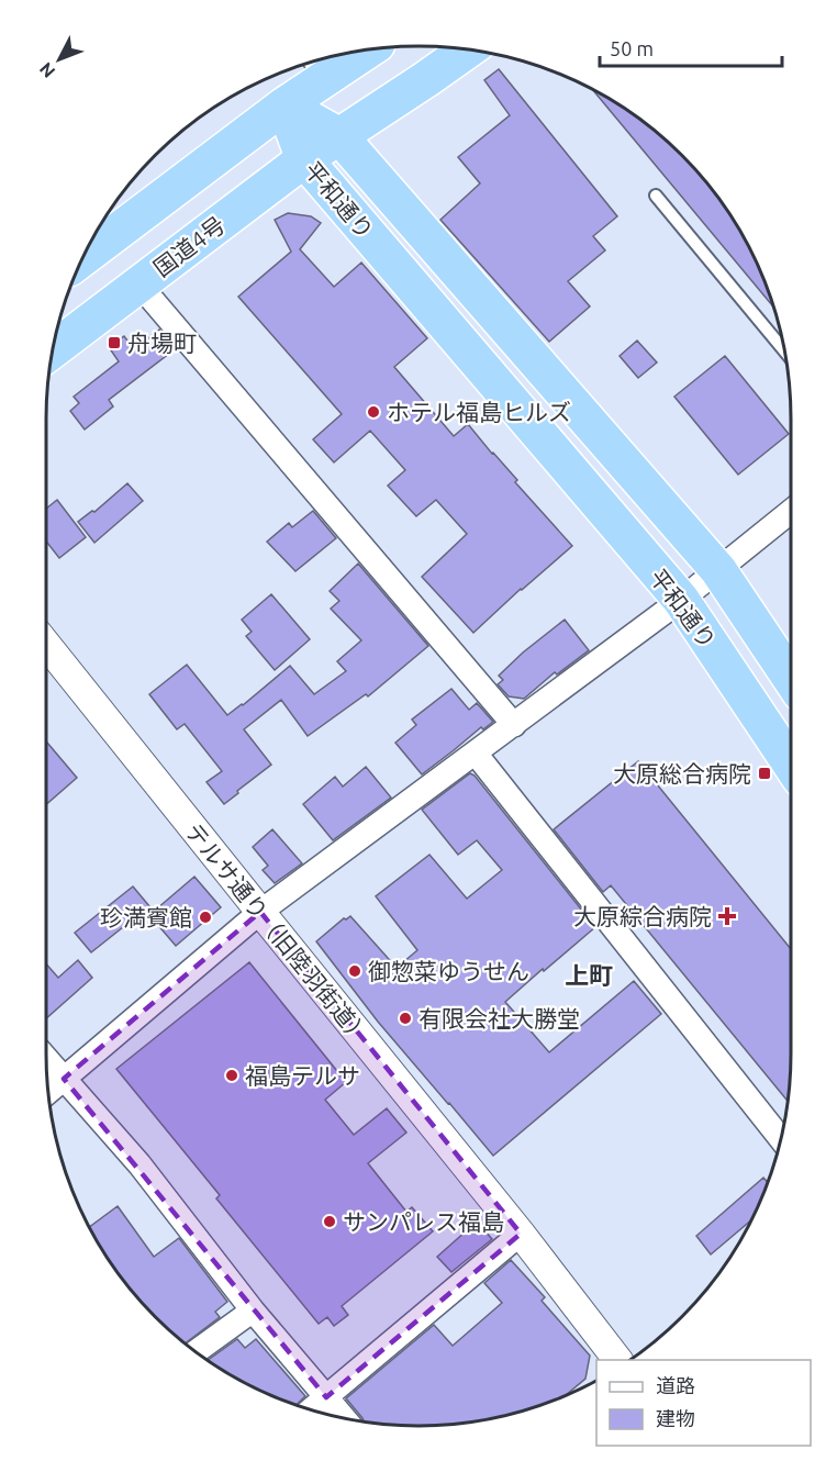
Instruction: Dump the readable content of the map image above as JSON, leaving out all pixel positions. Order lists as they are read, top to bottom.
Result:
{
  "streets": {
    "highway": ["平和通り", "国道4号"],
    "street": ["テルサ通り（旧陸羽街道）"]
  },
  "crossings": [
    ["平和通り", "国道4号"]
  ],
  "districts": ["上町"],
  "places": {
    "transit": ["舟場町", "大原総合病院"],
    "other": [
      "ホテル福島ヒルズ",
      "珍満賓館",
      "御惣菜ゆうせん",
      "有限会社大勝堂",
      "福島テルサ",
      "サンパレス福島"
    ],
    "health": ["大原綜合病院"]
  },
  "legend": ["道路", "建物"],
  "scale_bar": "50 m",
  "north": "bottom left"
}
